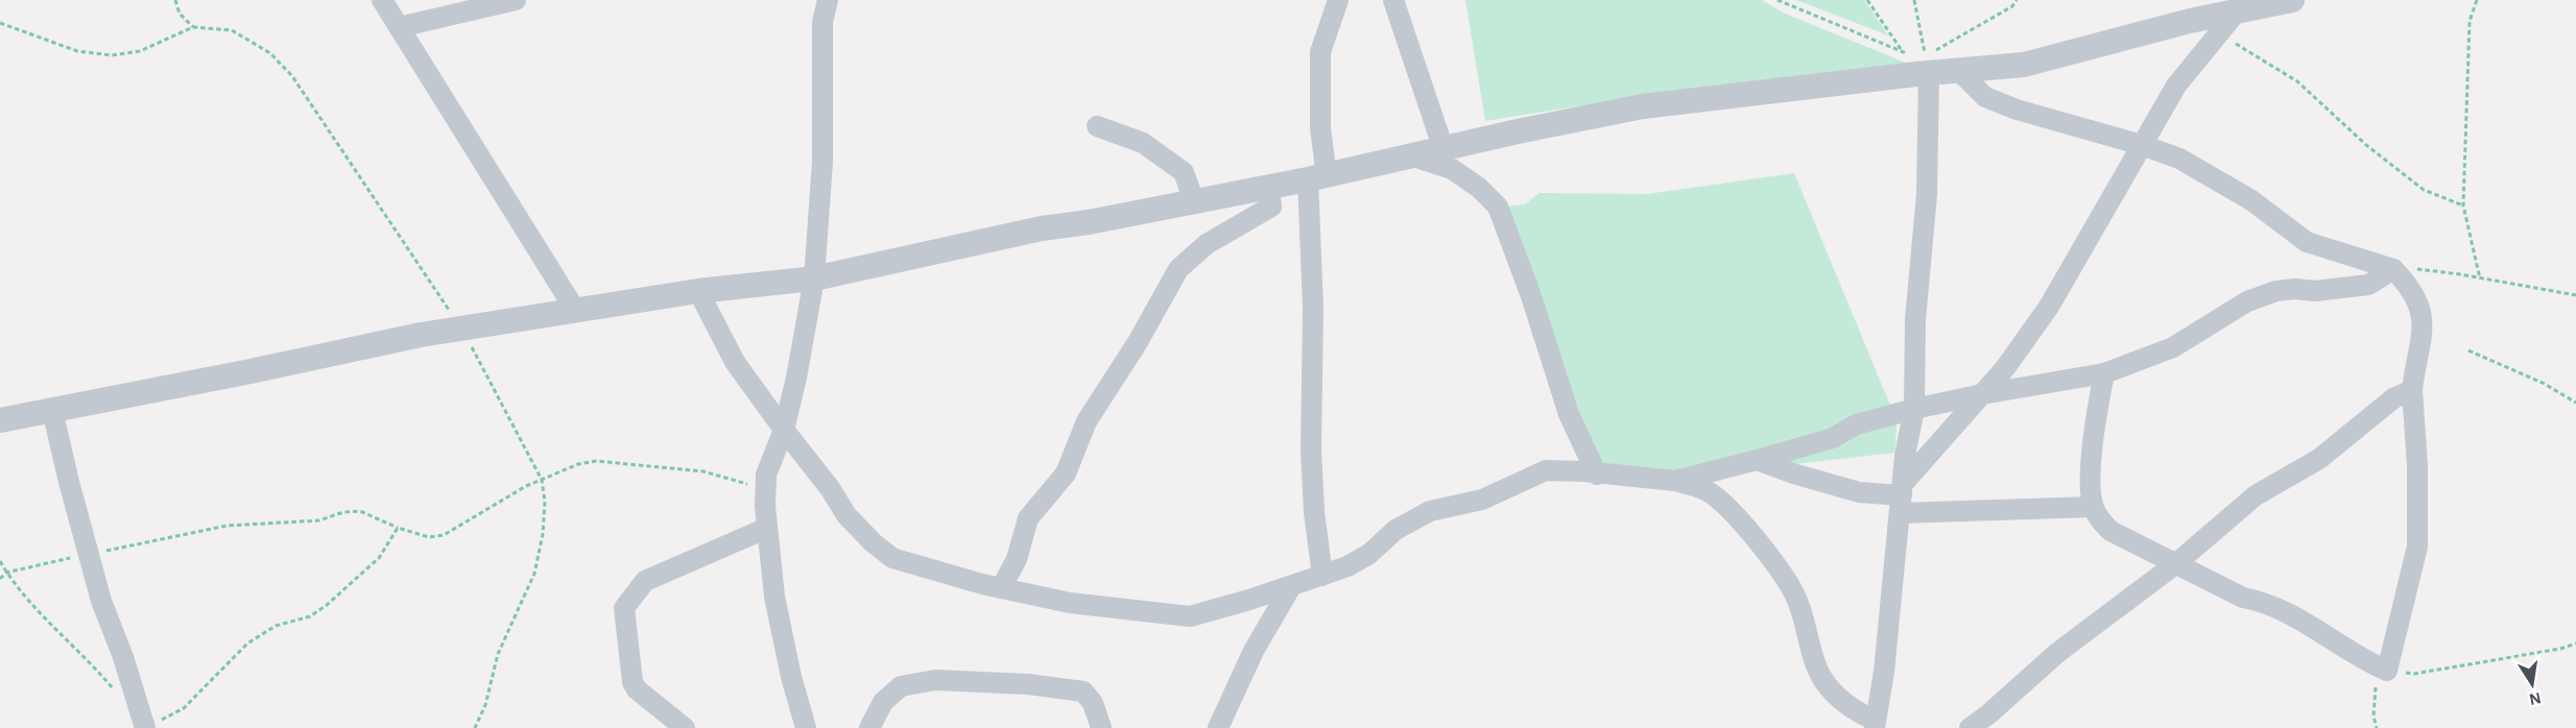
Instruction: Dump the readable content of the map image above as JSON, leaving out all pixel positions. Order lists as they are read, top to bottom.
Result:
{
  "north": "bottom"
}
